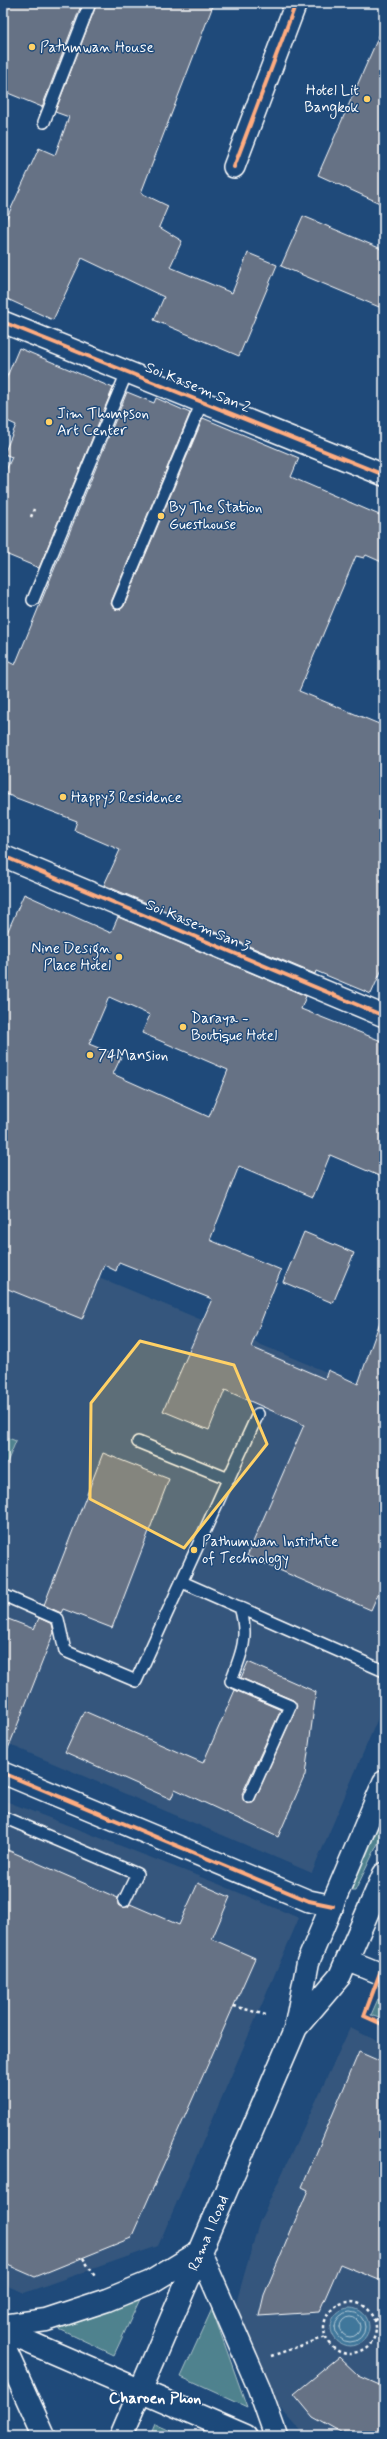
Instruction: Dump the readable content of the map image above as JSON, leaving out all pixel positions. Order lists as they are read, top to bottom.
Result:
{
  "streets": {
    "main road": ["Rama I Road"],
    "street": ["Soi Kasem San 2", "Soi Kasem San 3"]
  },
  "districts": ["Charoen Phon"],
  "places": [
    "Patumwan House",
    "Hotel Lit Bangkok",
    "Jim Thompson Art Center",
    "By The Station Guesthouse",
    "Happy3 Residence",
    "Nine Design Place Hotel",
    "Daraya - Boutique Hotel",
    "74Mansion",
    "Pathumwan Institute of Technology"
  ]
}
